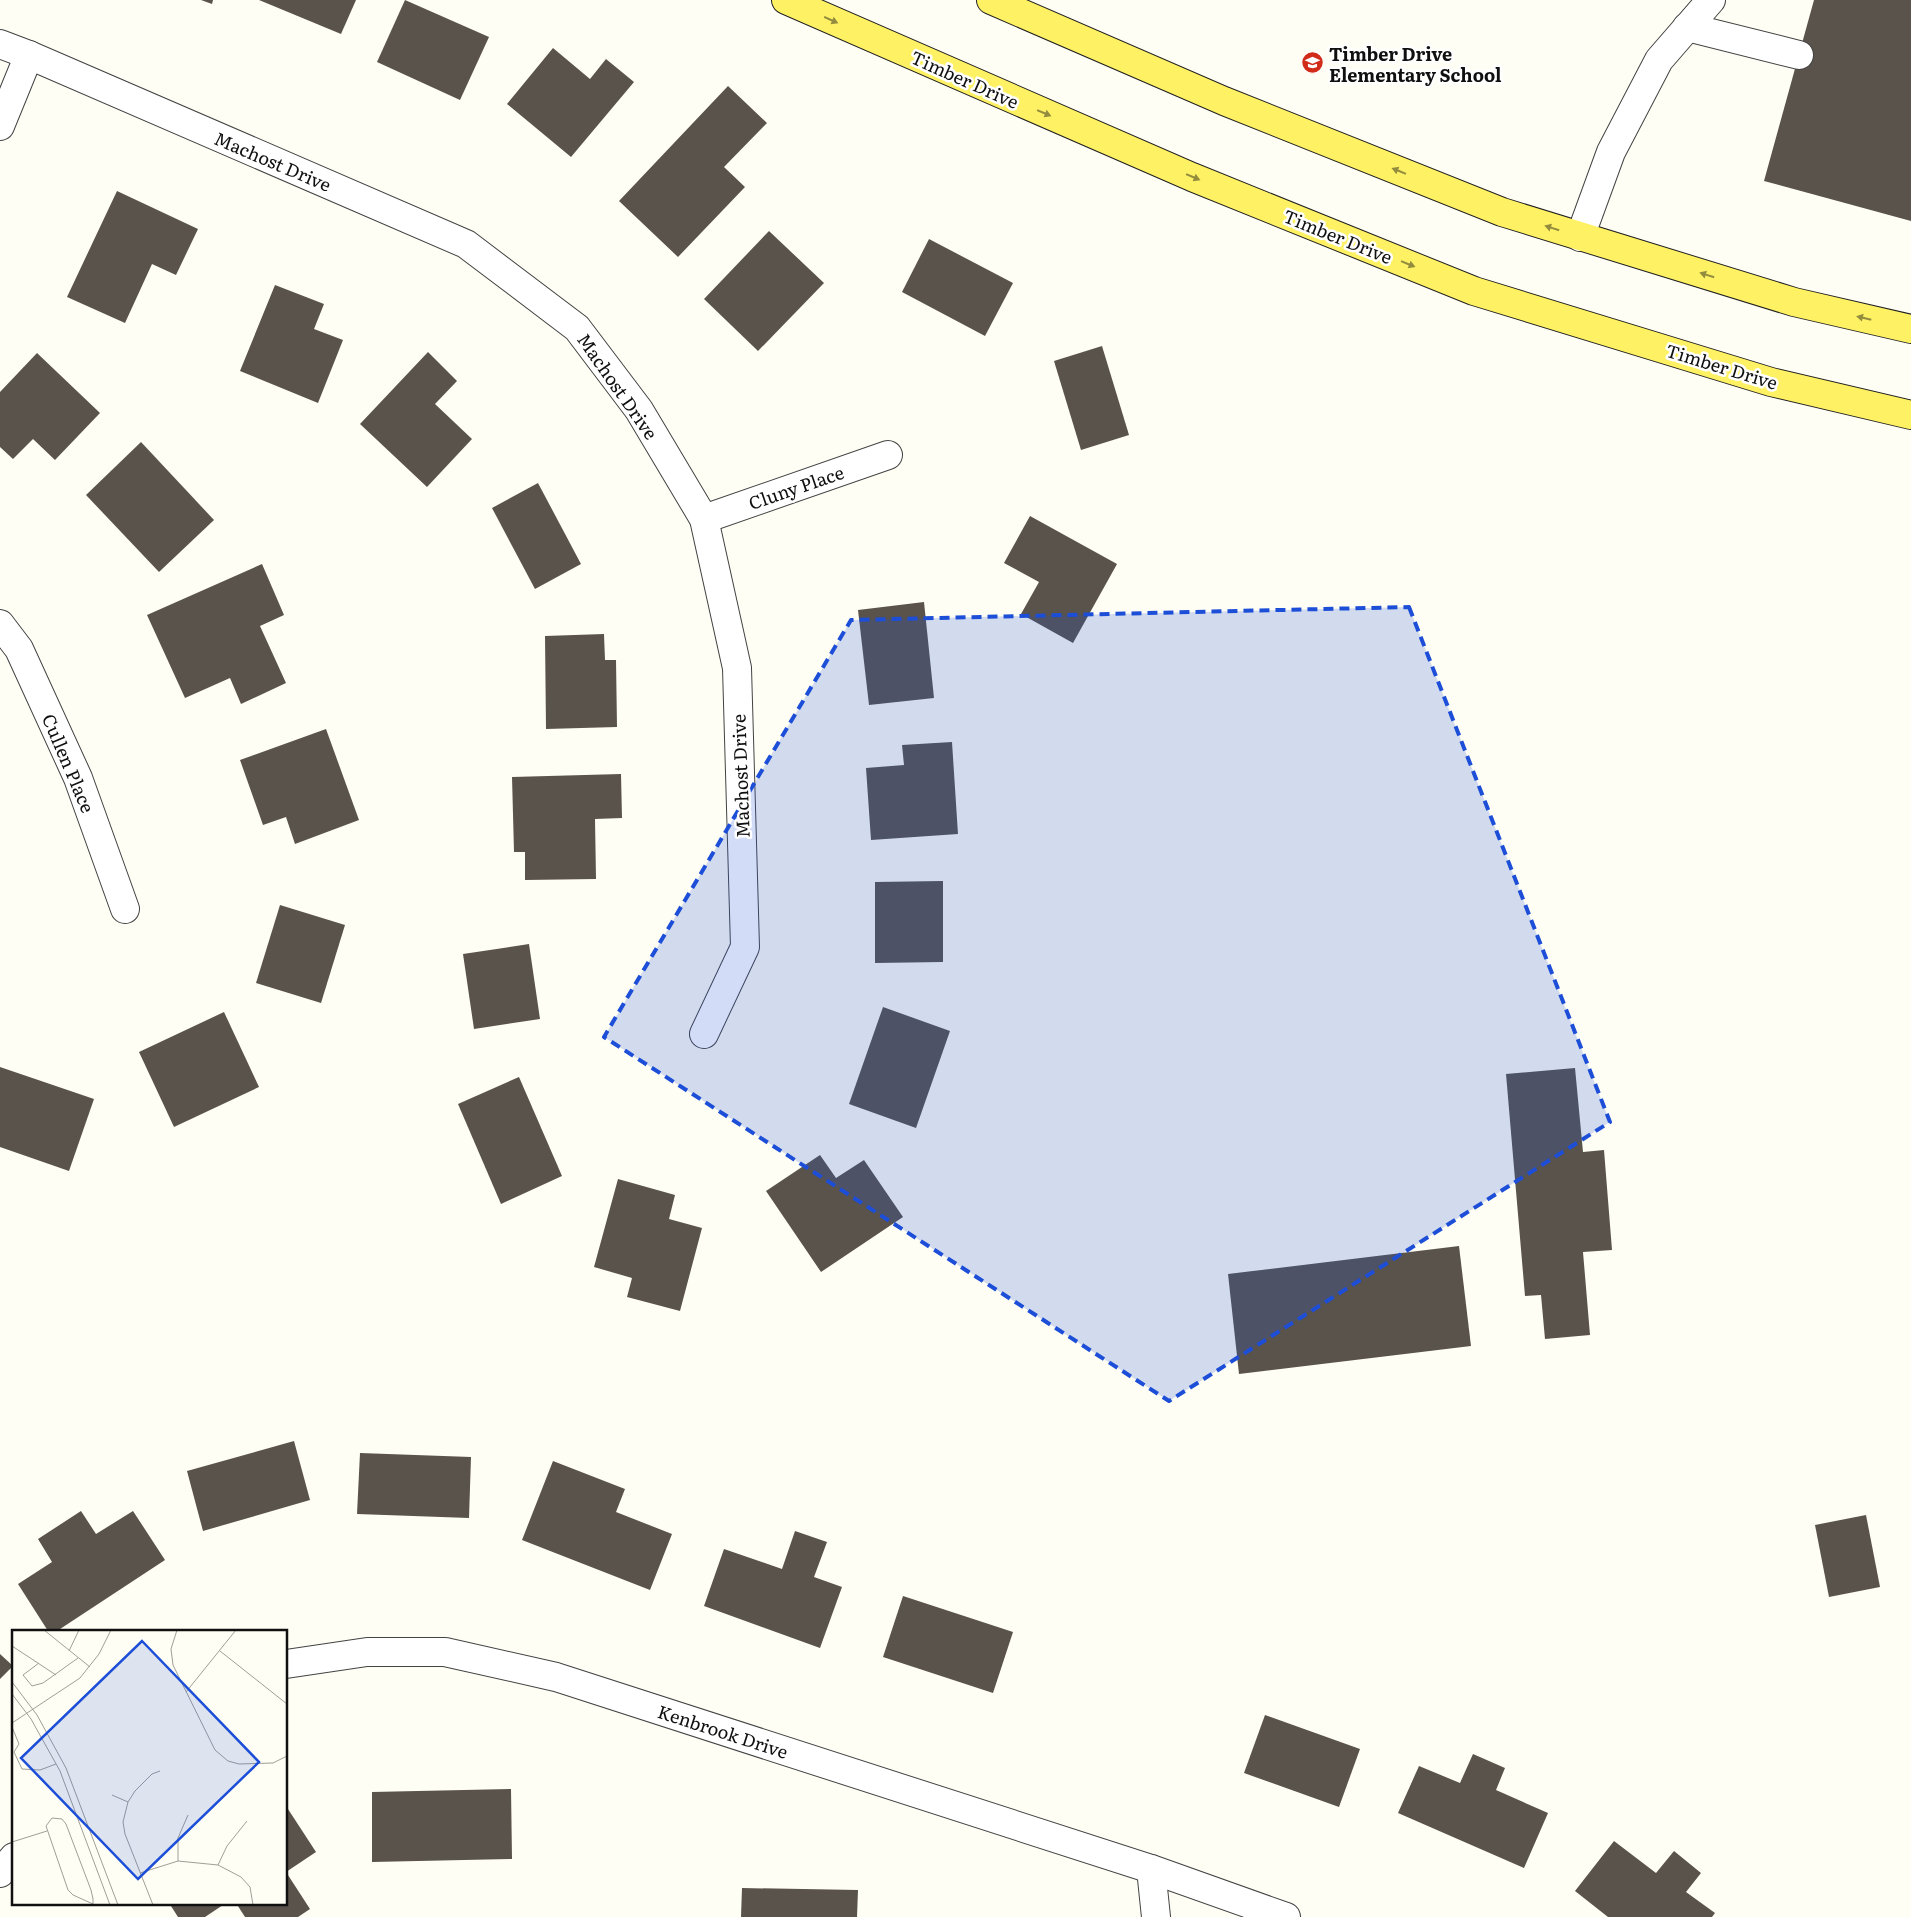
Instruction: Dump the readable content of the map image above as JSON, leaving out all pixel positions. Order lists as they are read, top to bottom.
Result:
{
  "streets": {
    "main road": ["Timber Drive"],
    "street": [
      "Machost Drive",
      "Cluny Place",
      "Cullen Place",
      "Kenbrook Drive"
    ]
  },
  "crossings": [
    ["Machost Drive", "Cluny Place"]
  ],
  "places": {
    "school or university": ["Timber Drive Elementary School"]
  }
}
